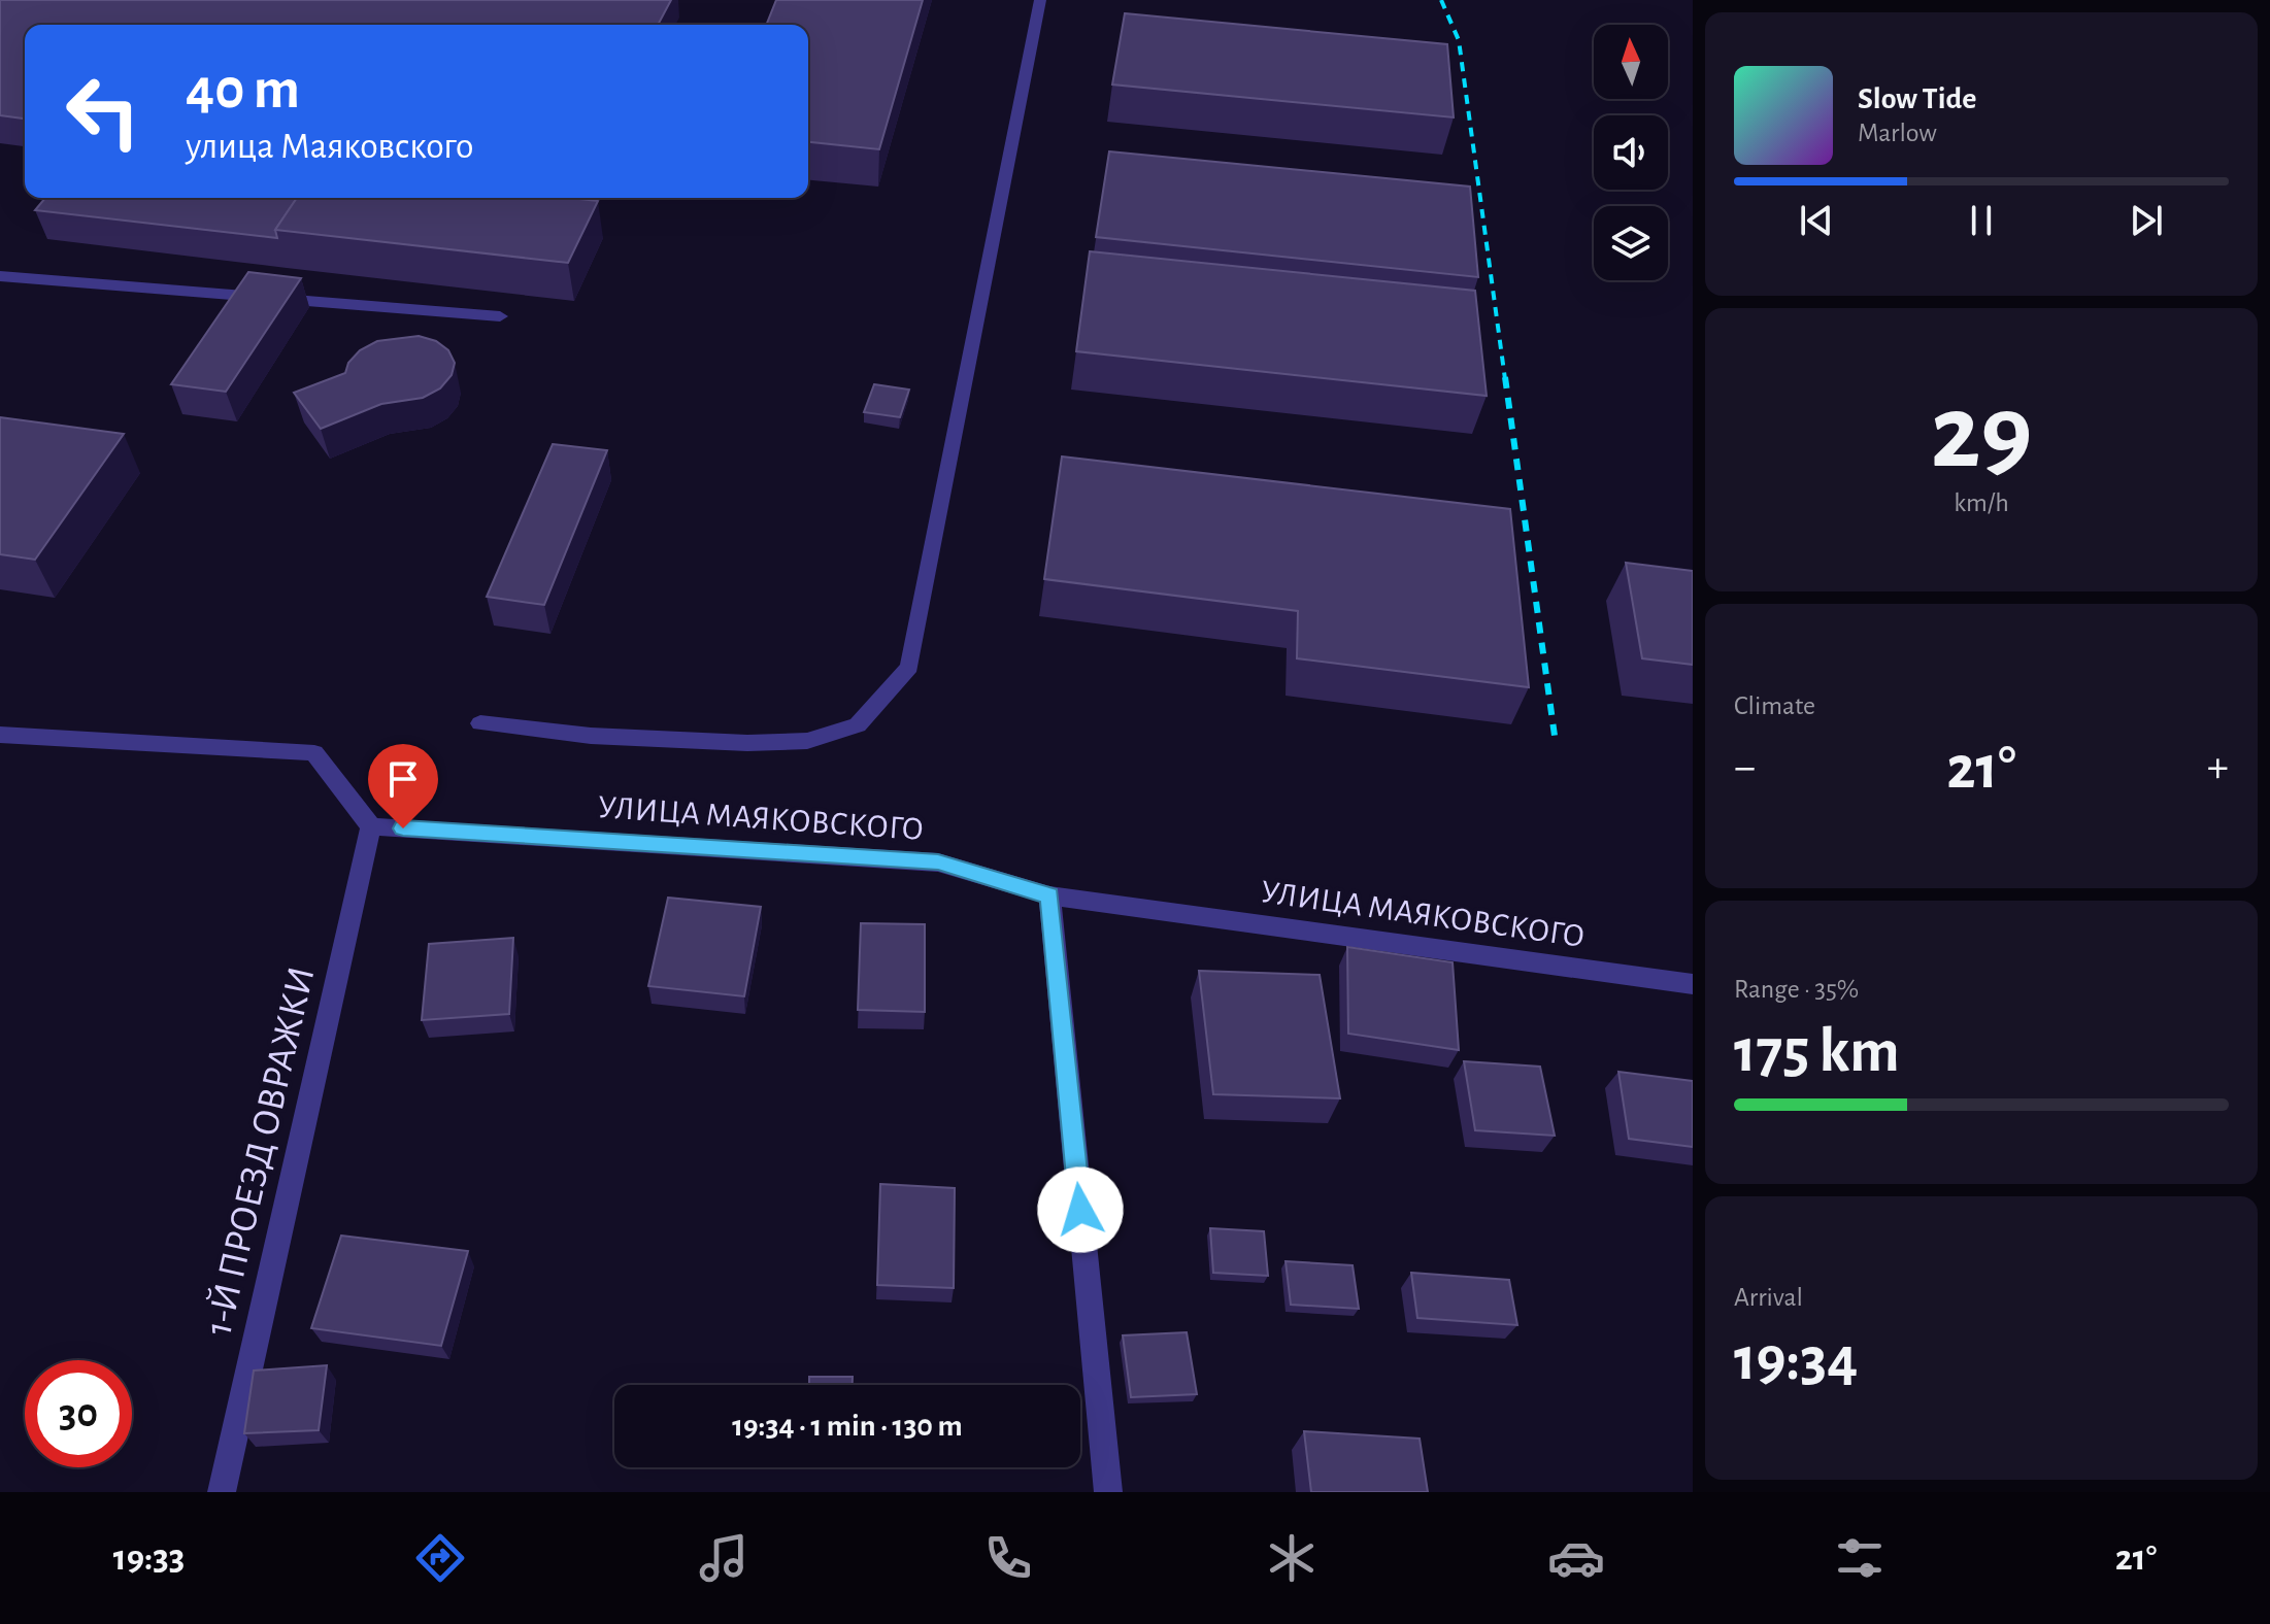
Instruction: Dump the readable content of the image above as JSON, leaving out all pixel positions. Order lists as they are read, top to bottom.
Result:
{
  "streets": {
    "street": ["УЛИЦА МАЯКОВСКОГО", "1-Й ПРОЕЗД ОВРАЖКИ"]
  },
  "crossings": [
    ["УЛИЦА МАЯКОВСКОГО", "1-Й ПРОЕЗД ОВРАЖКИ"]
  ],
  "north": "top",
  "page": {
    "turn": ["40 m", "улица Маяковского"],
    "song": ["Slow Tide", "Marlow"],
    "tile": [
      ["29", "km/h"],
      "Climate",
      ["Range · 35%", "175 km"],
      ["Arrival", "19:34"]
    ],
    "heat": ["−", "21°", "+"],
    "limit": "30",
    "trip": "19:34 · 1 min · 130 m",
    "tabs": ["19:33", "21°"]
  }
}
